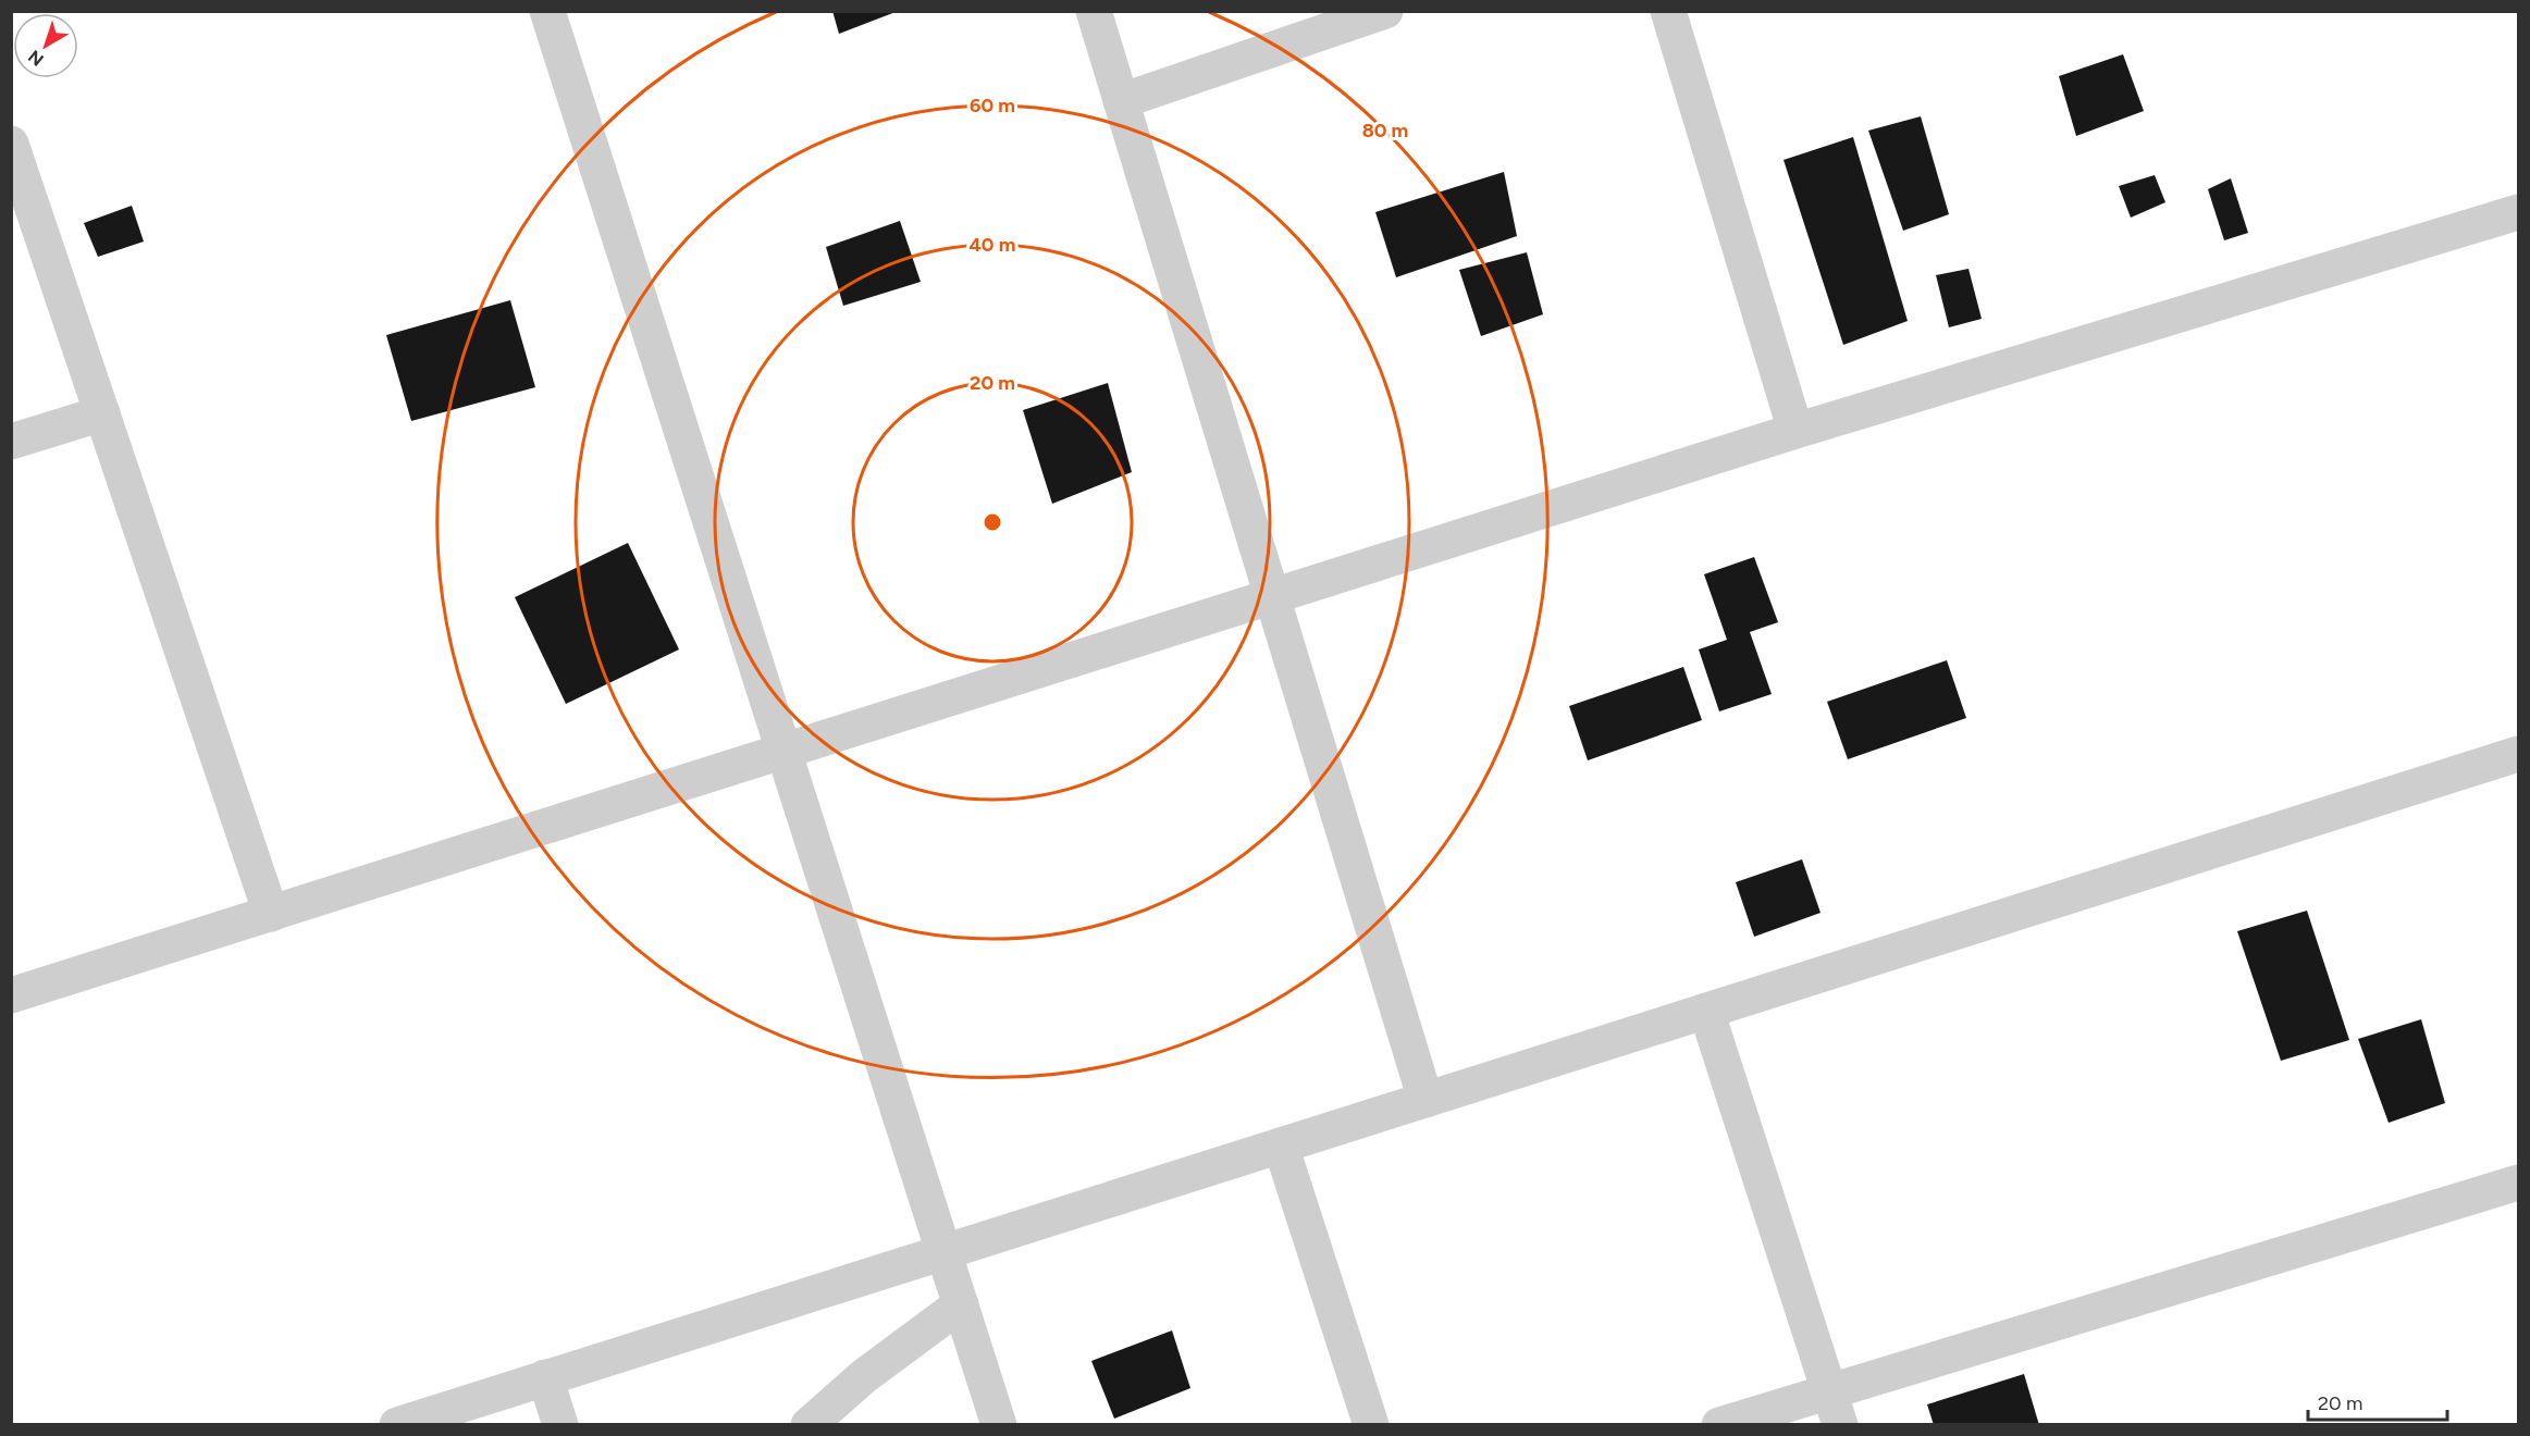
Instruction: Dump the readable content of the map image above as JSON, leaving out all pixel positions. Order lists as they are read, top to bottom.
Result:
{
  "scale_bar": "20 m",
  "north": "bottom left",
  "rings": [
    "60 m",
    "80 m",
    "40 m",
    "20 m"
  ]
}
